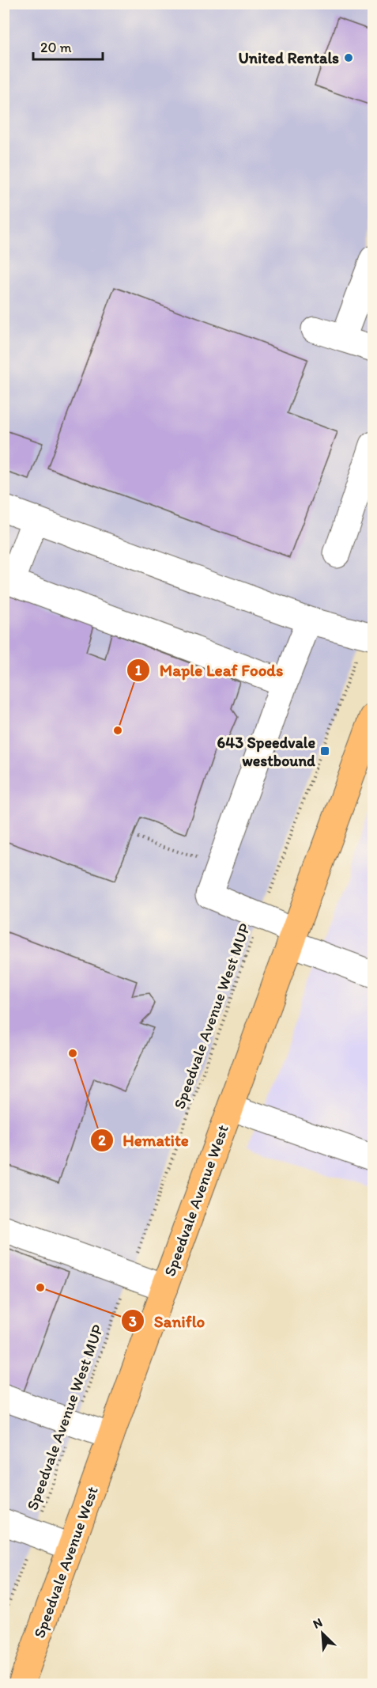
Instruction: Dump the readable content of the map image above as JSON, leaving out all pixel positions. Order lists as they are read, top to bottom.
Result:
{
  "streets": {
    "main road": ["Speedvale Avenue West"],
    "path": ["Speedvale Avenue West MUP"]
  },
  "places": {
    "other": [
      "United Rentals",
      "Maple Leaf Foods",
      "Hematite",
      "Saniflo"
    ],
    "transit": ["643 Speedvale westbound"]
  },
  "scale_bar": "20 m",
  "north": "top left"
}
